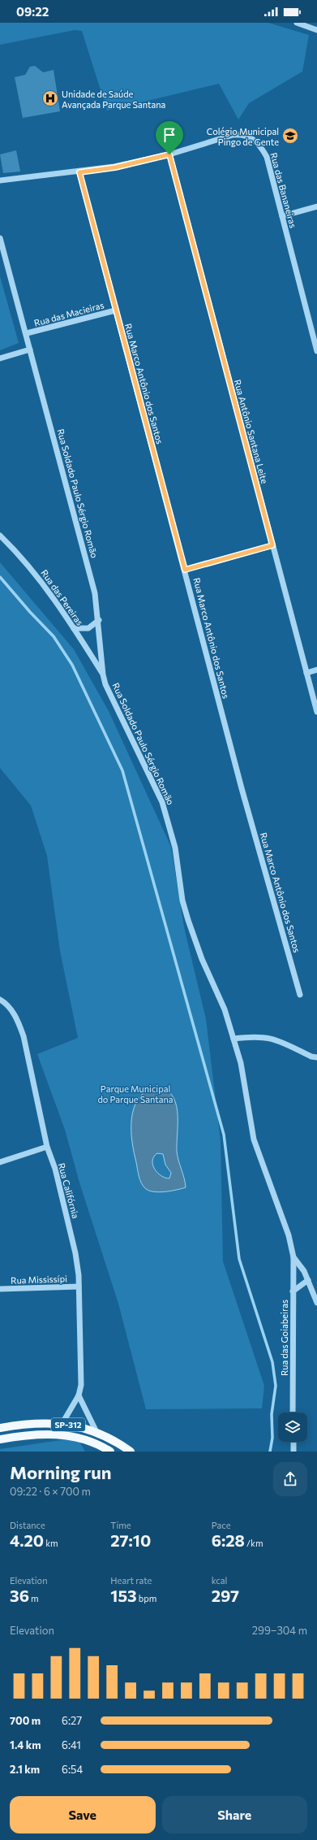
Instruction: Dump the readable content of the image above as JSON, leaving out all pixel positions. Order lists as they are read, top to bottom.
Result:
{
  "streets": {
    "main road": ["SP-312"],
    "street": [
      "Rua das Bananeiras",
      "Rua das Macieiras",
      "Rua Marco Antônio dos Santos",
      "Rua Antônio Santana Leite",
      "Rua Soldado Paulo Sérgio Romão",
      "Rua das Pereiras",
      "Rua Califórnia",
      "Rua Mississípi",
      "Rua das Goiabeiras"
    ]
  },
  "crossings": [
    ["Rua das Bananeiras", "Rua Marco Antônio dos Santos"],
    ["Rua das Bananeiras", "Rua Antônio Santana Leite"],
    ["Rua das Macieiras", "Rua Marco Antônio dos Santos"],
    ["Rua das Macieiras", "Rua Soldado Paulo Sérgio Romão"],
    ["Rua Soldado Paulo Sérgio Romão", "Rua das Pereiras"],
    ["Rua Soldado Paulo Sérgio Romão", "Rua das Goiabeiras"],
    ["Rua Califórnia", "Rua Mississípi"],
    ["Rua Califórnia", "SP-312"]
  ],
  "parks": ["Parque Municipal do Parque Santana"],
  "places": {
    "hospital": ["Unidade de Saúde Avançada Parque Santana"],
    "school or university": ["Colégio Municipal Pingo de Gente"]
  },
  "page": {
    "status": "09:22",
    "heading": ["Morning run", "09:22 · 6 × 700 m"],
    "stats": [
      ["Distance", "4.20 km"],
      ["Time", "27:10"],
      ["Pace", "6:28 /km"],
      ["Elevation", "36 m"],
      ["Heart rate", "153 bpm"],
      ["kcal", "297"]
    ],
    "chart": ["Elevation", "299–304 m"],
    "list": [
      {
        "name": "700 m",
        "note": "6:27"
      },
      {
        "name": "1.4 km",
        "note": "6:41"
      },
      {
        "name": "2.1 km",
        "note": "6:54"
      }
    ],
    "buttons": ["Save", "Share"]
  }
}
